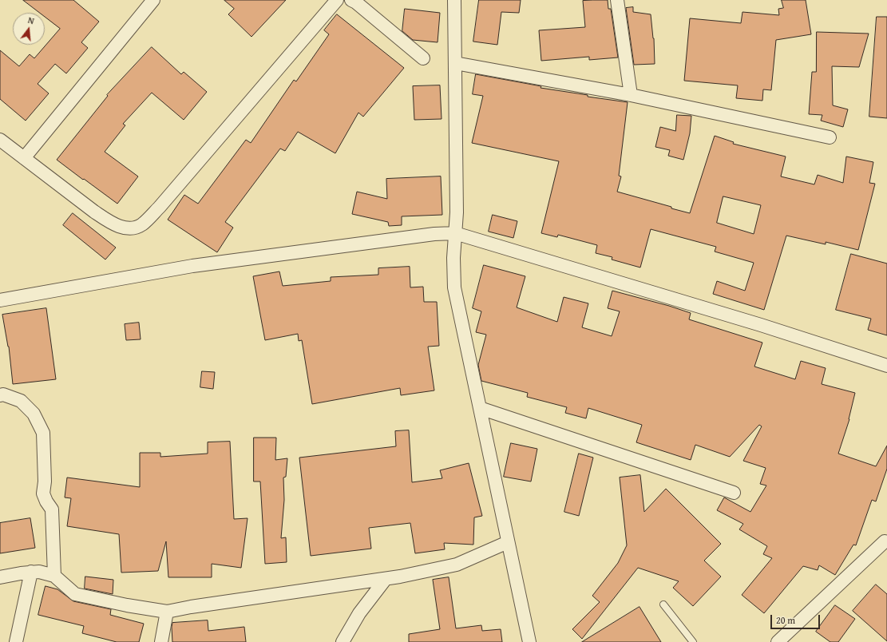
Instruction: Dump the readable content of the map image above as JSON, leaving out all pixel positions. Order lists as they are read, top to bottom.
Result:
{
  "scale_bar": "20 m",
  "north": "top"
}
